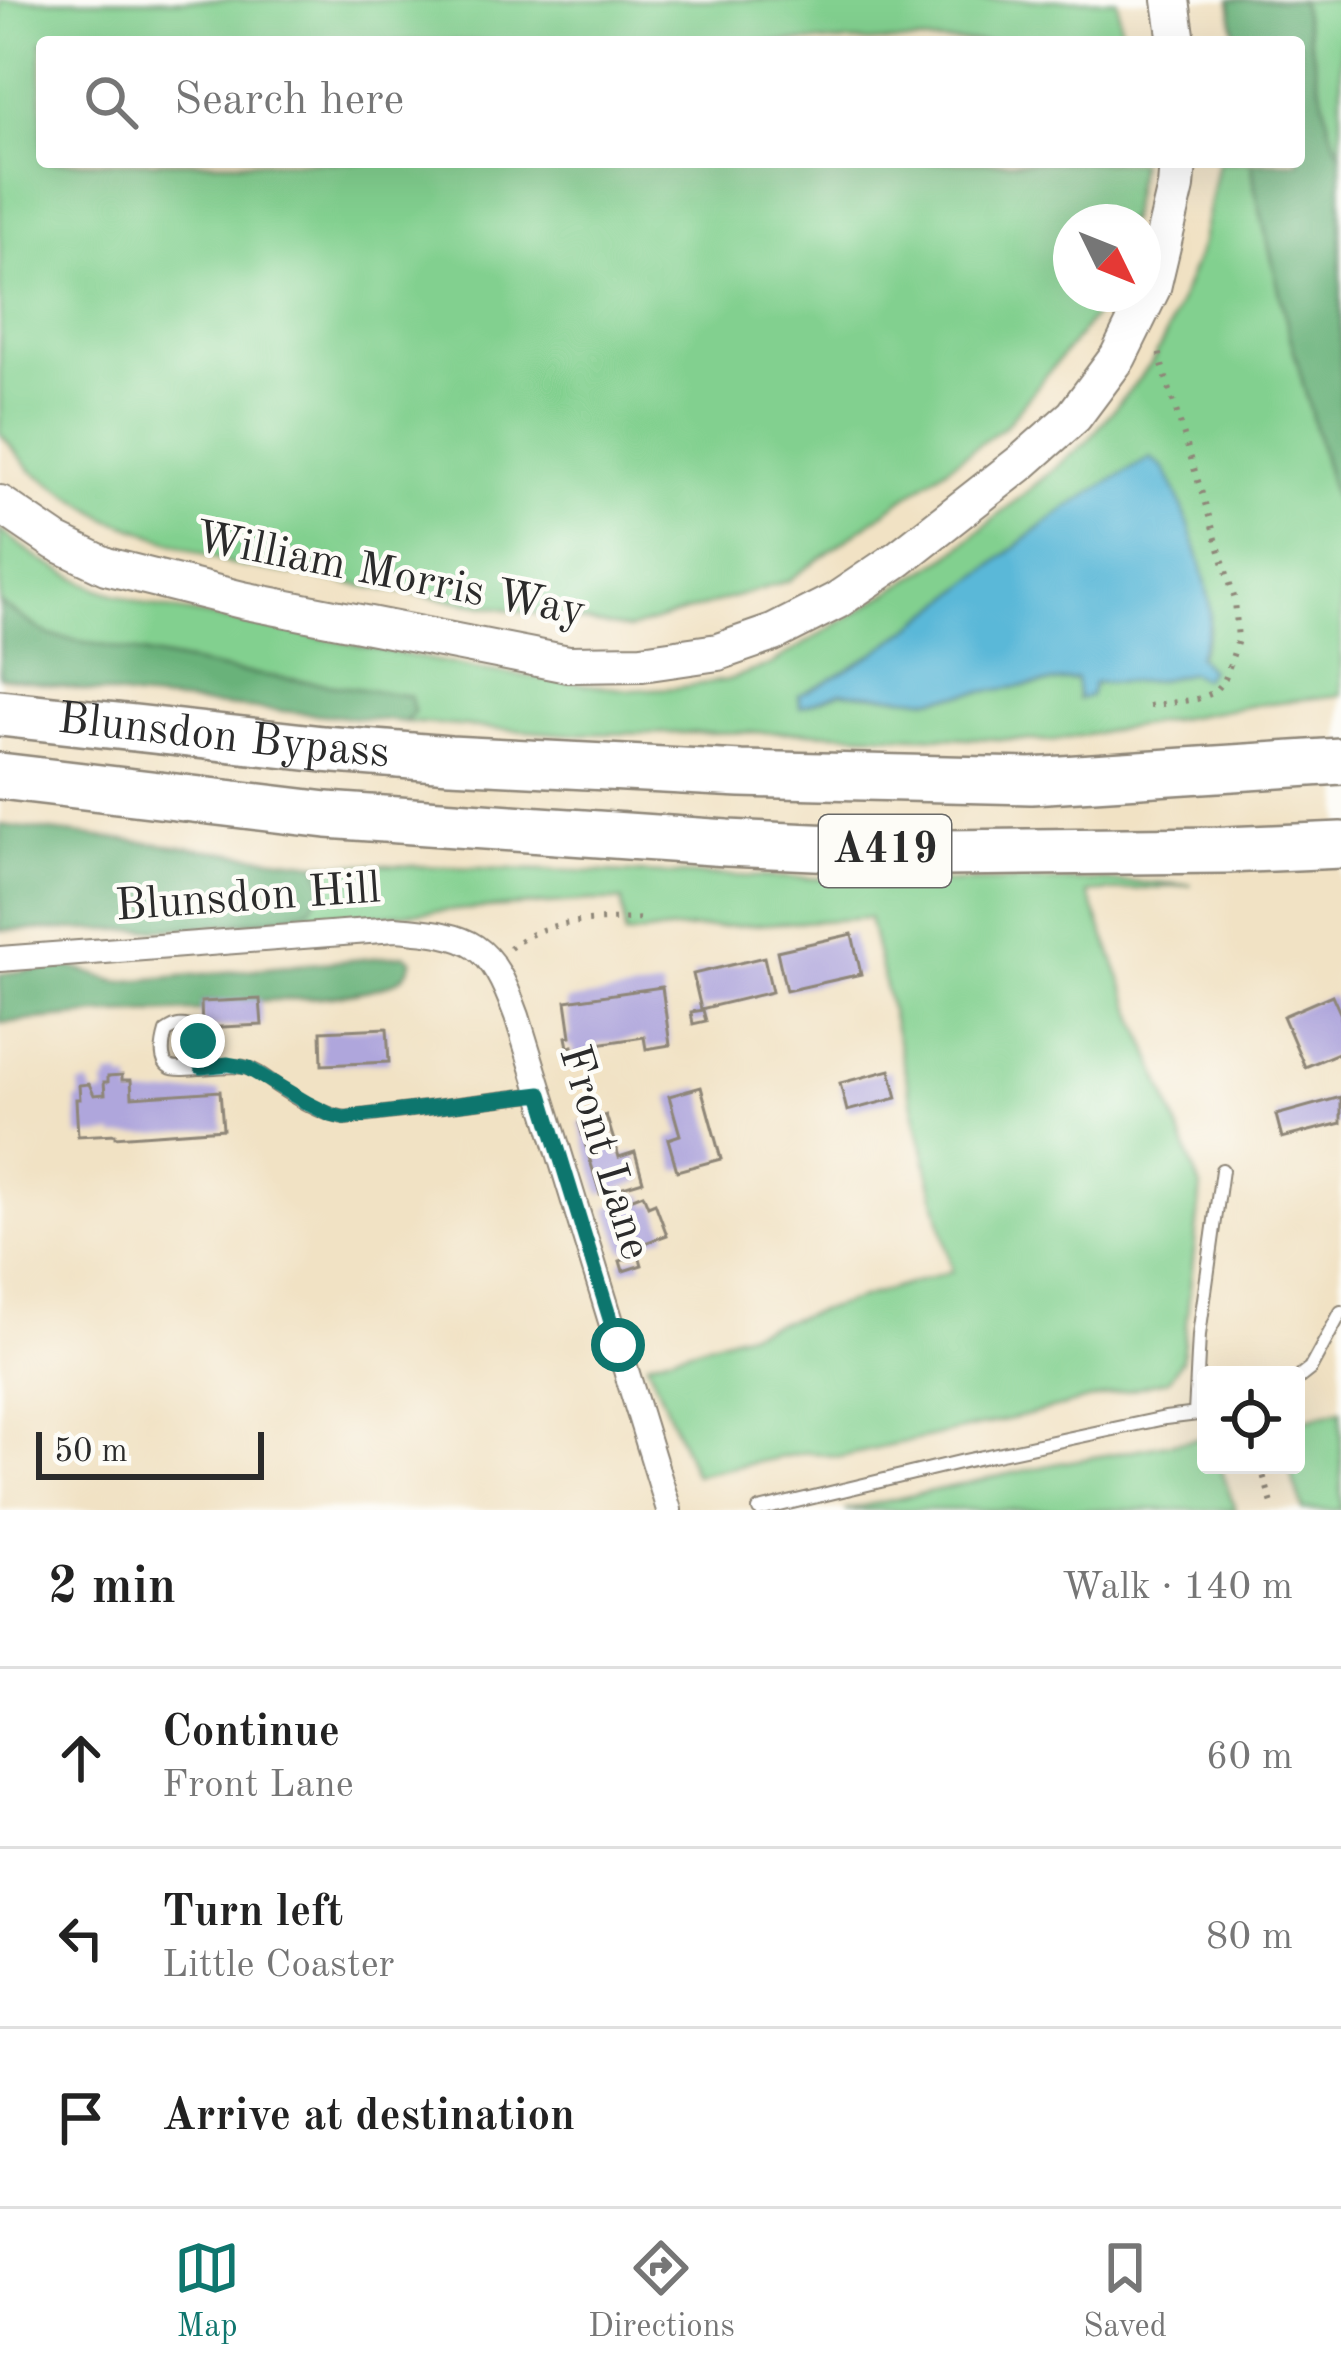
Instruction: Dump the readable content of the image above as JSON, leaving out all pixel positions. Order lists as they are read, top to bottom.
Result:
{
  "streets": {
    "highway": ["Blunsdon Bypass", "A419"],
    "street": ["William Morris Way", "Blunsdon Hill", "Front Lane"]
  },
  "crossings": [
    ["Blunsdon Hill", "Front Lane"]
  ],
  "scale_bar": "50 m",
  "north": "bottom right",
  "page": {
    "search": "Search here",
    "scale": "50 m",
    "heading": ["2 min", "Walk · 140 m"],
    "list": [
      ["Continue", "Front Lane", "60 m"],
      ["Turn left", "Little Coaster", "80 m"],
      "Arrive at destination"
    ],
    "nav": ["Map", "Directions", "Saved"]
  }
}
